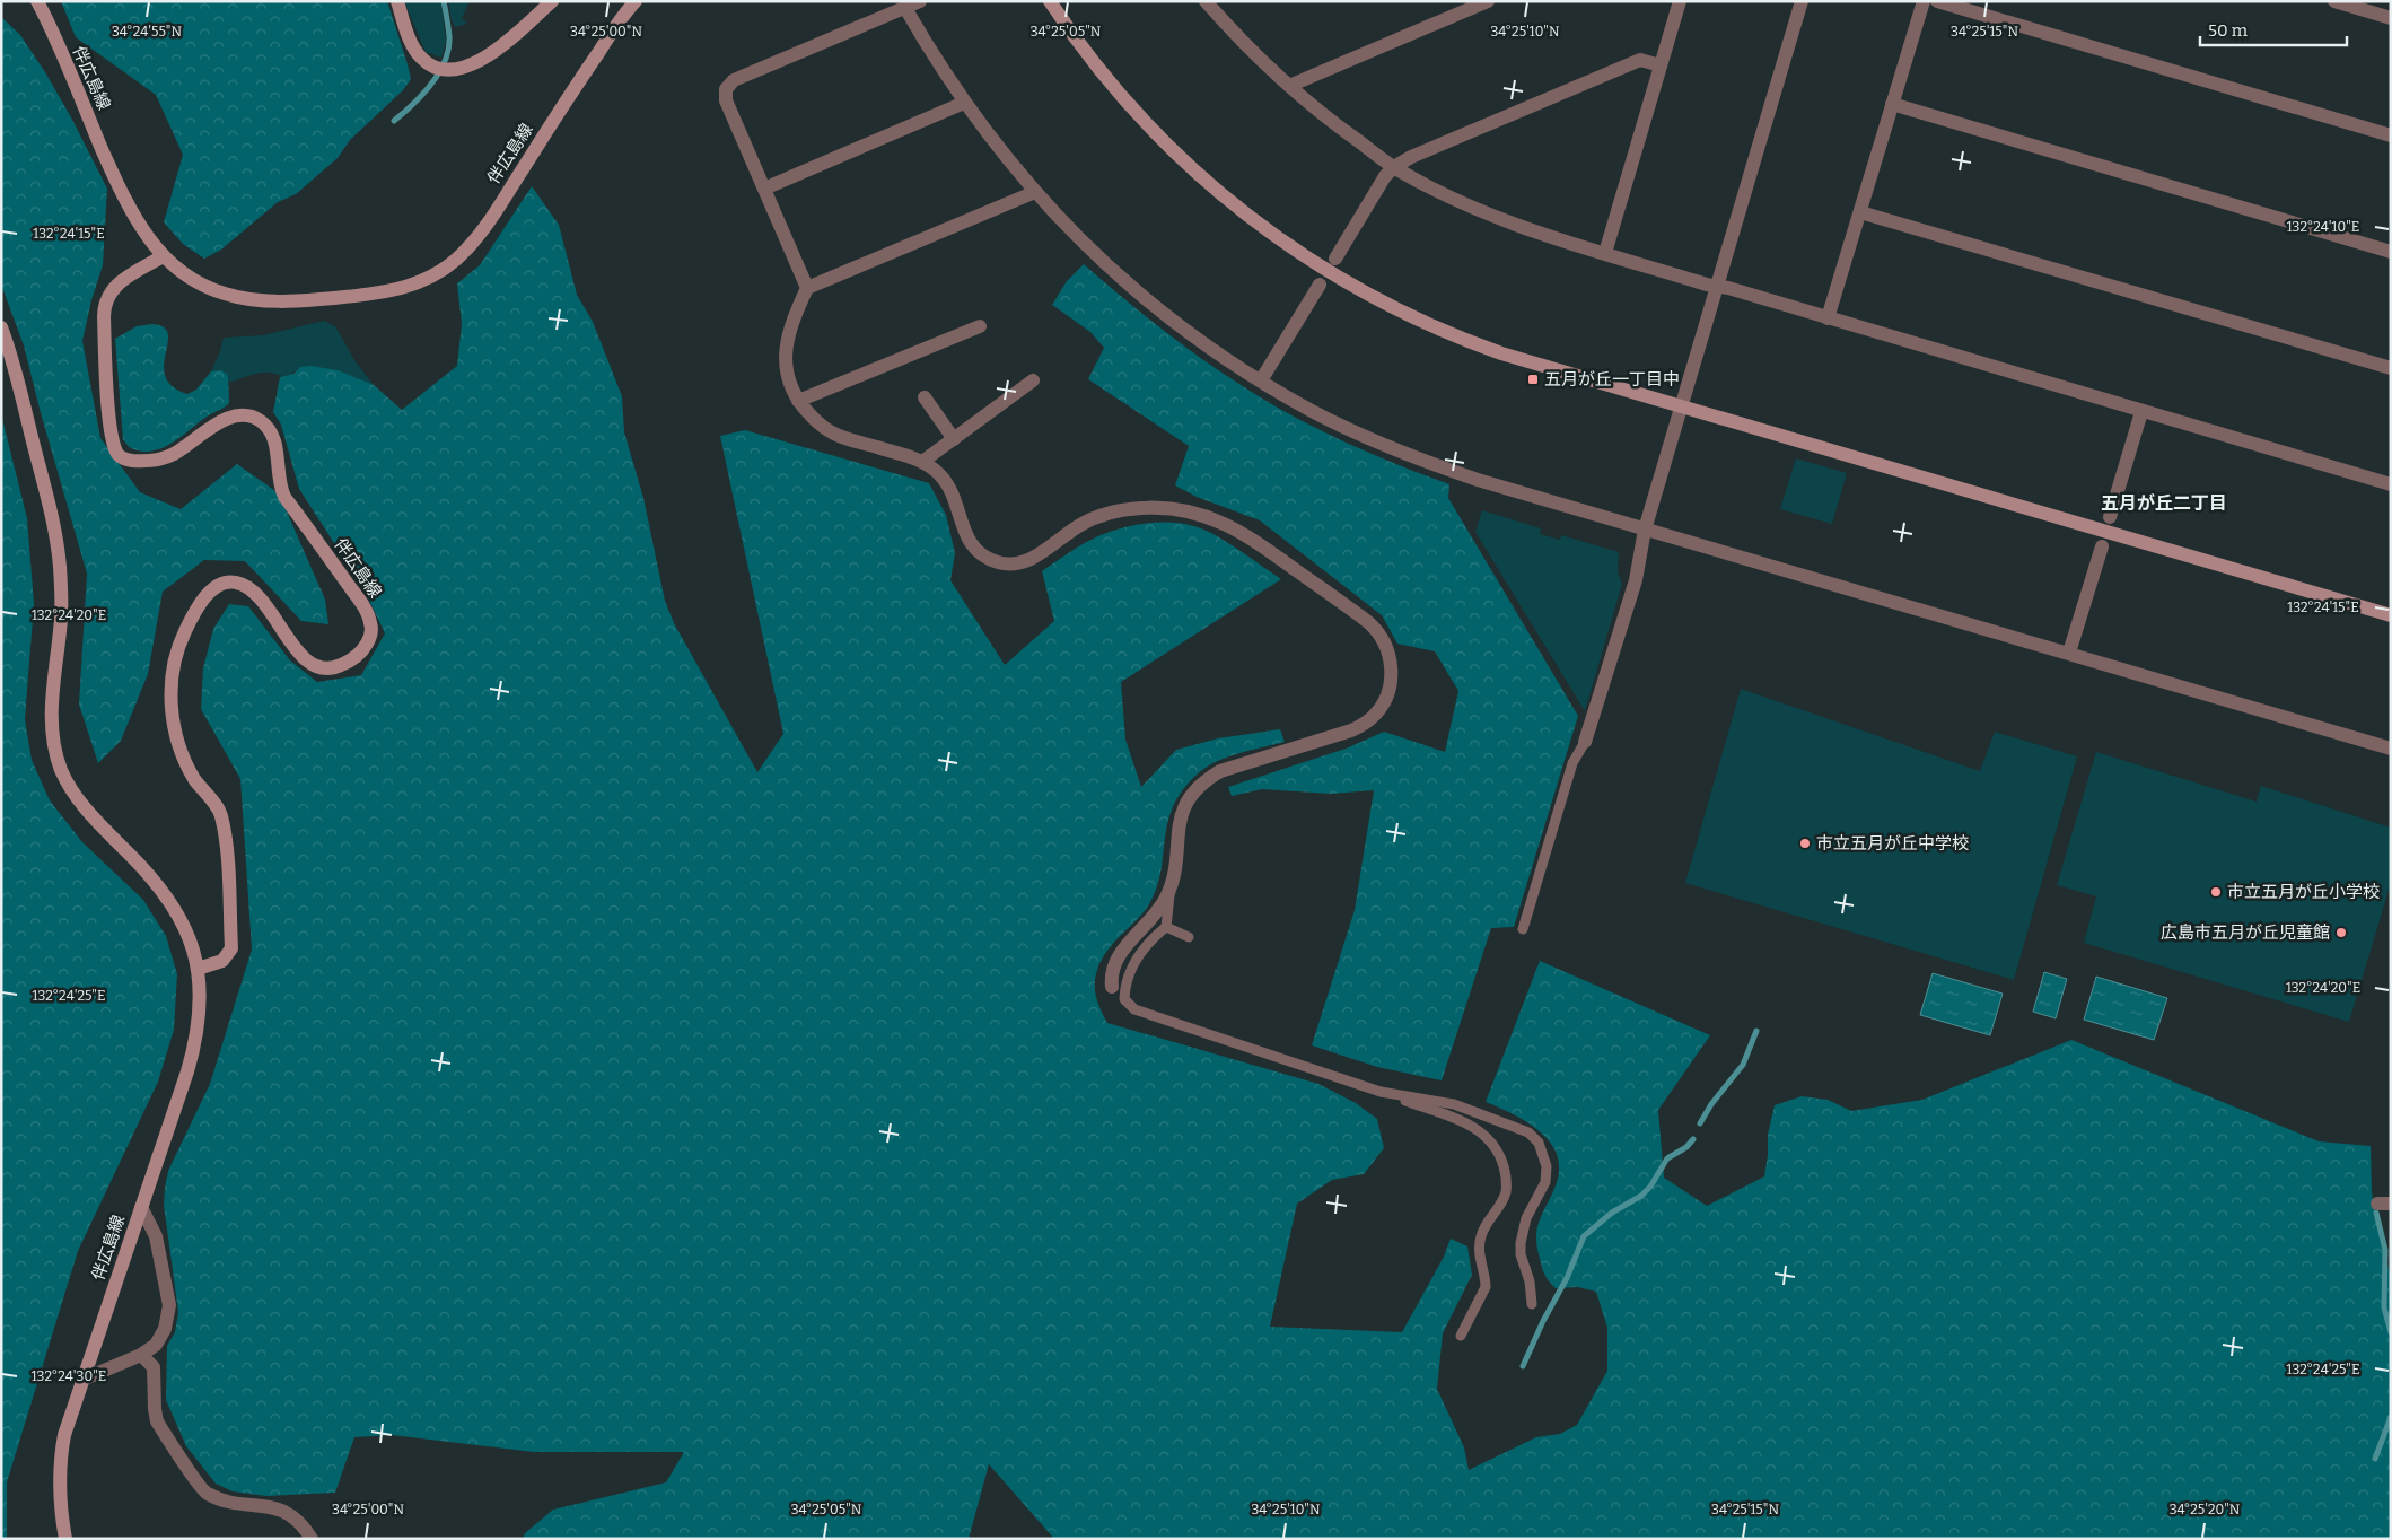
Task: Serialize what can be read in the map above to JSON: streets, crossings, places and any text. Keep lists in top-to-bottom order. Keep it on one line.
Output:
{"streets":{"main road":["伴広島線"]},"districts":["五月が丘二丁目"],"places":{"transit":["五月が丘一丁目中"],"other":["市立五月が丘中学校","市立五月が丘小学校","広島市五月が丘児童館"]},"scale_bar":"50 m","coordinates":["34°24'55\"N","34°25'00\"N","34°25'05\"N","34°25'10\"N","34°25'15\"N","132°24'10\"E","132°24'15\"E","132°24'20\"E","132°24'25\"E","132°24'30\"E","34°25'20\"N"]}
